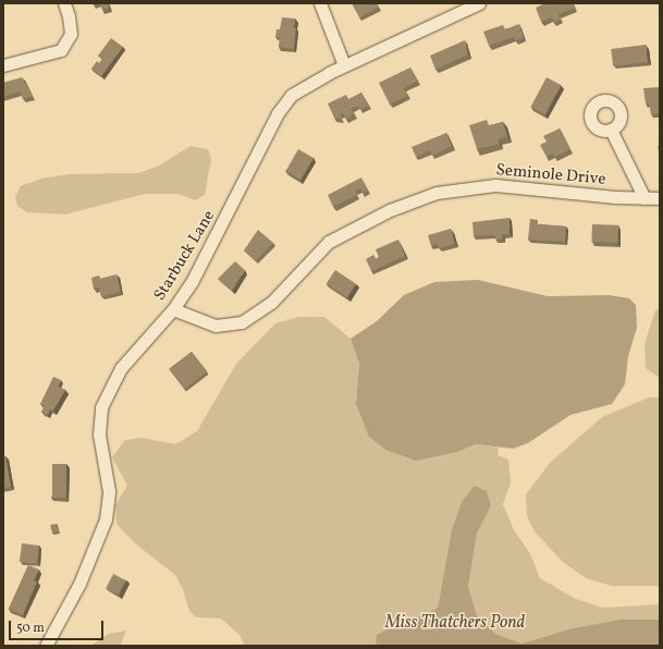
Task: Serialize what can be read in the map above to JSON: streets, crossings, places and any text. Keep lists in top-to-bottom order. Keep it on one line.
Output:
{"streets":{"street":["Seminole Drive","Starbuck Lane"]},"crossings":[["Seminole Drive","Starbuck Lane"]],"water":["Miss Thatchers Pond"],"scale_bar":"50 m"}
